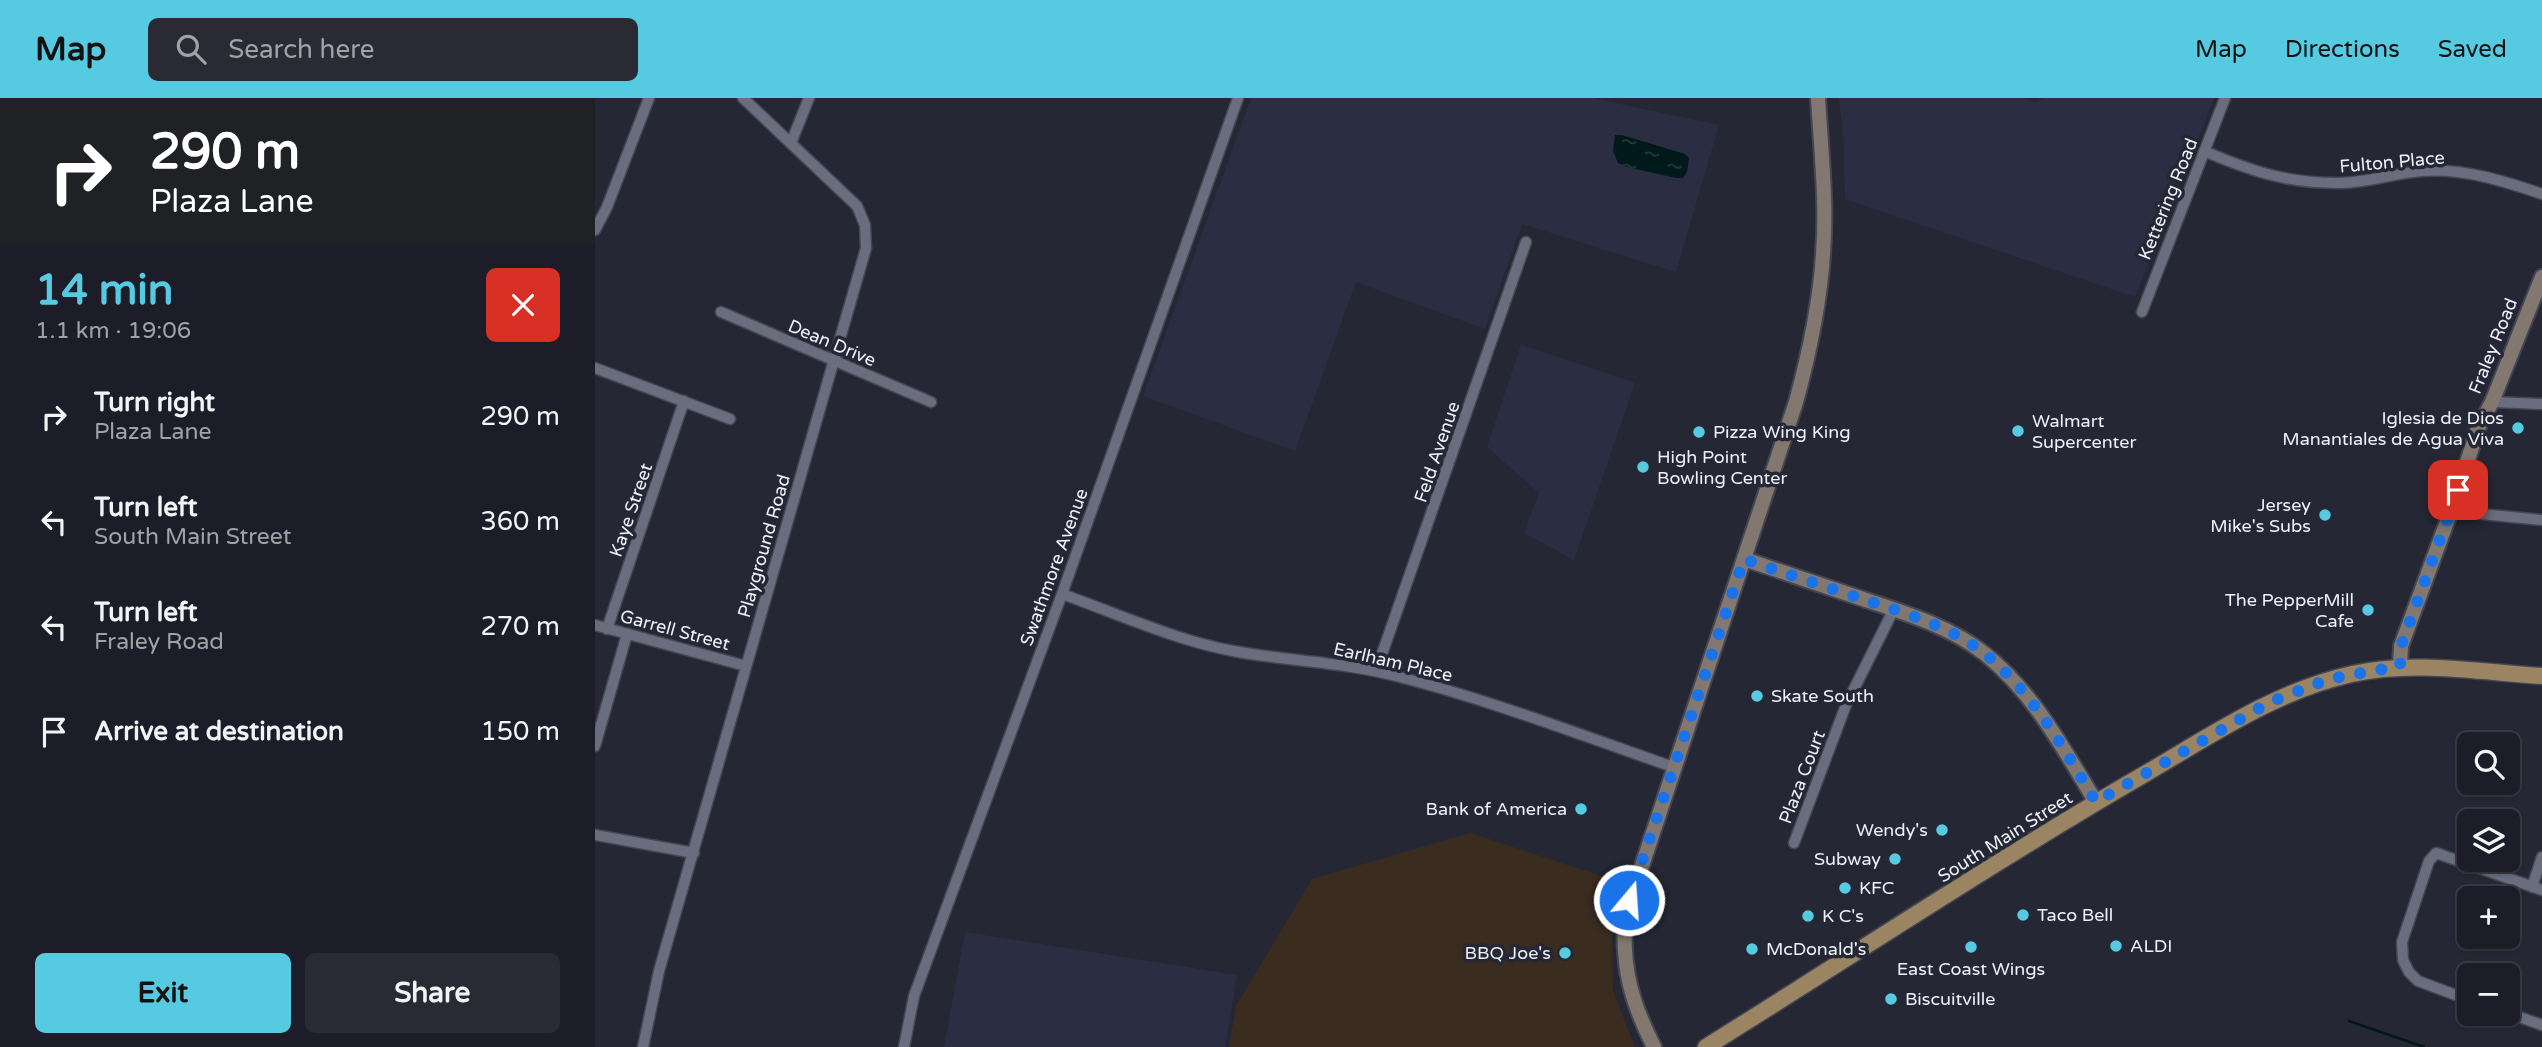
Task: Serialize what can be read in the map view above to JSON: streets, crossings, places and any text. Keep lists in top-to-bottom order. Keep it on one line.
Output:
{"streets":{"main road":["Fraley Road","South Main Street"],"street":["Fulton Place","Kettering Road","Dean Drive","Feld Avenue","Kaye Street","Playground Road","Swathmore Avenue","Garrell Street","Earlham Place","Plaza Court"]},"crossings":[["Fulton Place","Kettering Road"],["Dean Drive","Playground Road"],["Fraley Road","South Main Street"],["Feld Avenue","Earlham Place"],["Kaye Street","Garrell Street"],["Playground Road","Garrell Street"],["Swathmore Avenue","Earlham Place"]],"places":["Iglesia de Dios Manantiales de Agua Viva","Walmart Supercenter","Pizza Wing King","High Point Bowling Center","Jersey Mike's Subs","The PepperMill Cafe","Skate South","Bank of America","Wendy's","Subway","KFC","Taco Bell","K C's","ALDI","East Coast Wings","McDonald's","BBQ Joe's","Biscuitville"],"page":{"header":"Map","search":"Search here","nav":["Map","Directions","Saved"],"turn":["290 m","Plaza Lane"],"heading":["14 min","1.1 km · 19:06"],"list":[{"name":"Turn right","note":"Plaza Lane","value":"290 m"},{"name":"Turn left","note":"South Main Street","value":"360 m"},{"name":"Turn left","note":"Fraley Road","value":"270 m"},{"name":"Arrive at destination","value":"150 m"}],"map_buttons":["+","−"],"buttons":["Exit","Share"]}}
